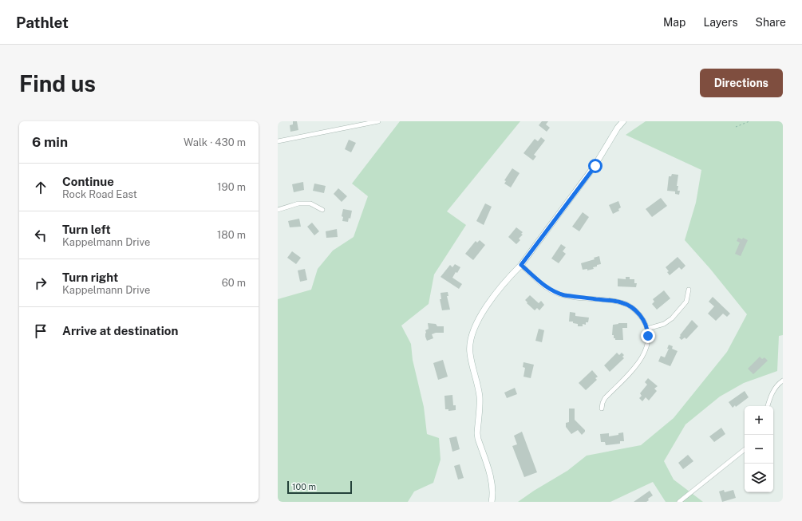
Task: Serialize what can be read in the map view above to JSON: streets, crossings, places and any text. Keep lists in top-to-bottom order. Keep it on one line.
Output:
{"scale_bar":"100 m","page":{"header":"Pathlet","nav":["Map","Layers","Share"],"buttons":"Directions","title":"Find us","heading":["6 min","Walk · 430 m"],"list":[["Continue","Rock Road East","190 m"],["Turn left","Kappelmann Drive","180 m"],["Turn right","Kappelmann Drive","60 m"],"Arrive at destination"],"map_buttons":["+","−"],"scale":"100 m"}}
